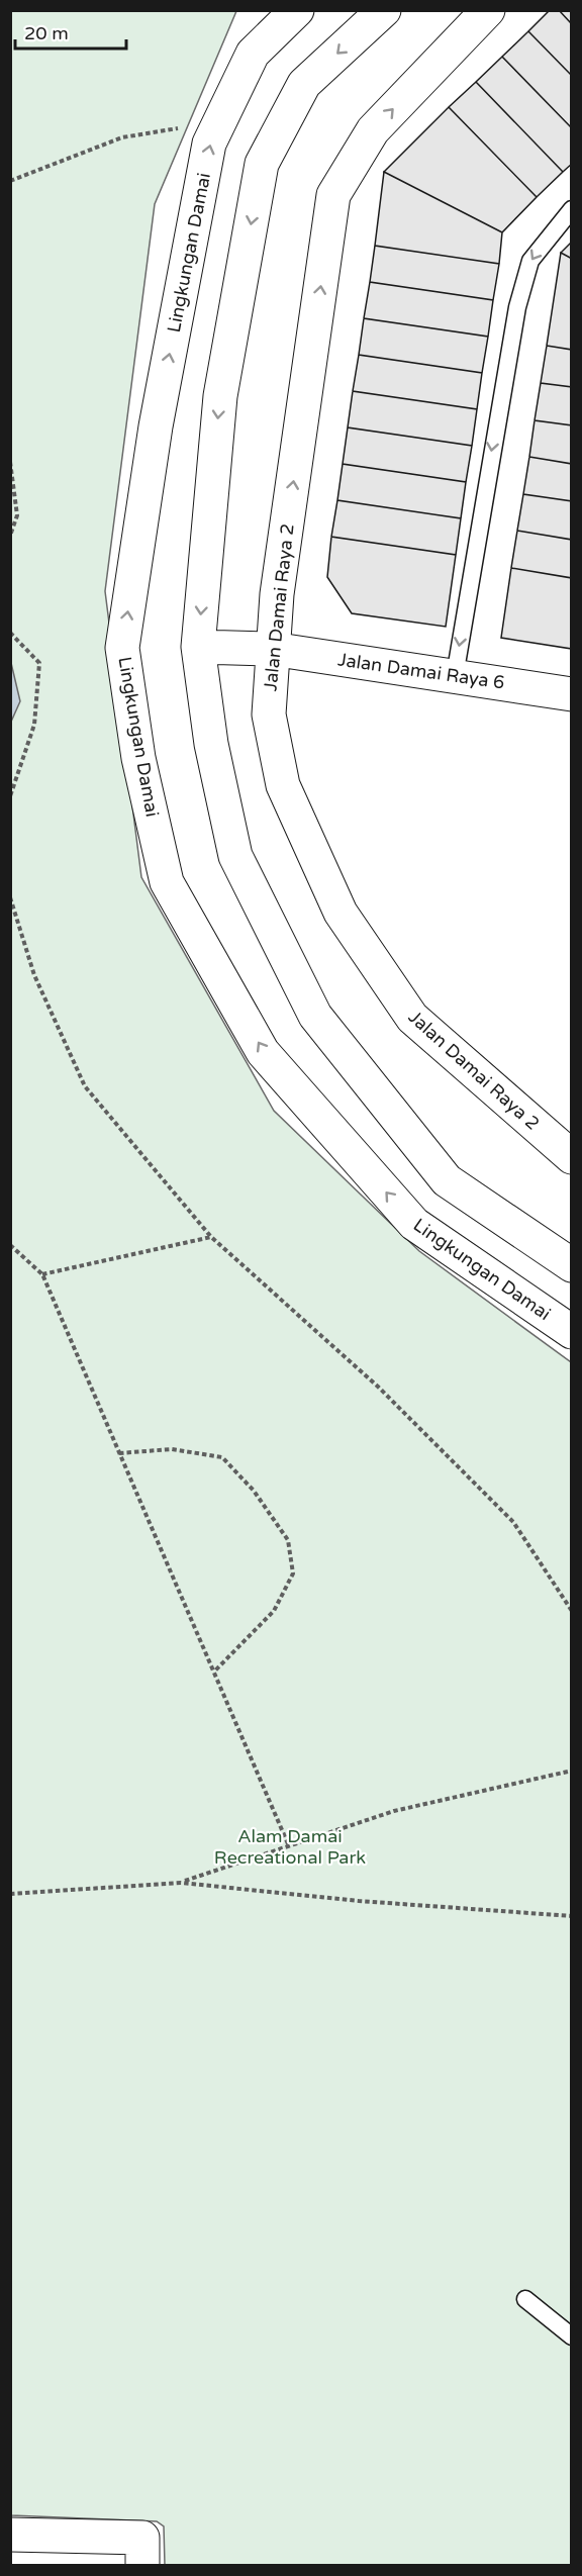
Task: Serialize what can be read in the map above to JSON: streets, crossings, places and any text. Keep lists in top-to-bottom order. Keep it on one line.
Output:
{"streets":{"street":["Lingkungan Damai","Jalan Damai Raya 2","Jalan Damai Raya 6"]},"crossings":[["Jalan Damai Raya 2","Jalan Damai Raya 6"]],"parks":["Alam Damai Recreational Park"],"scale_bar":"20 m"}
